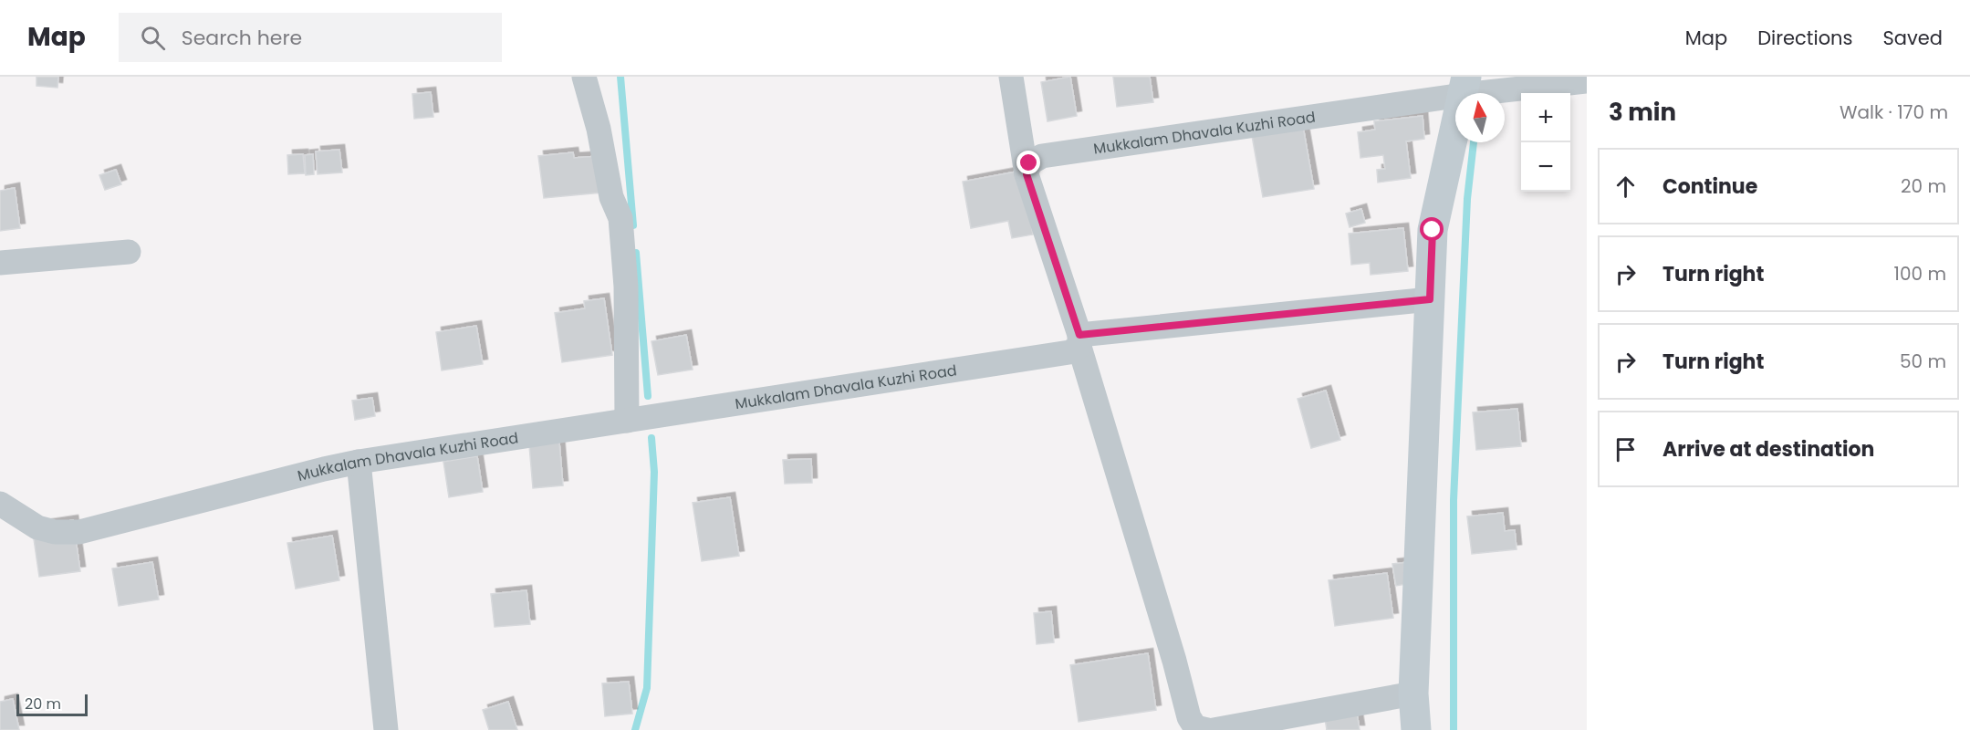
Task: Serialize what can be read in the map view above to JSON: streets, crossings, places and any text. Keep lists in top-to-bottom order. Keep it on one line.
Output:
{"streets":{"street":["Mukkalam Dhavala Kuzhi Road"]},"scale_bar":"20 m","north":"top","page":{"header":"Map","search":"Search here","nav":["Map","Directions","Saved"],"heading":["3 min","Walk · 170 m"],"map_buttons":["+","−"],"list":[["Continue","20 m"],["Turn right","100 m"],["Turn right","50 m"],"Arrive at destination"],"scale":"20 m"}}
